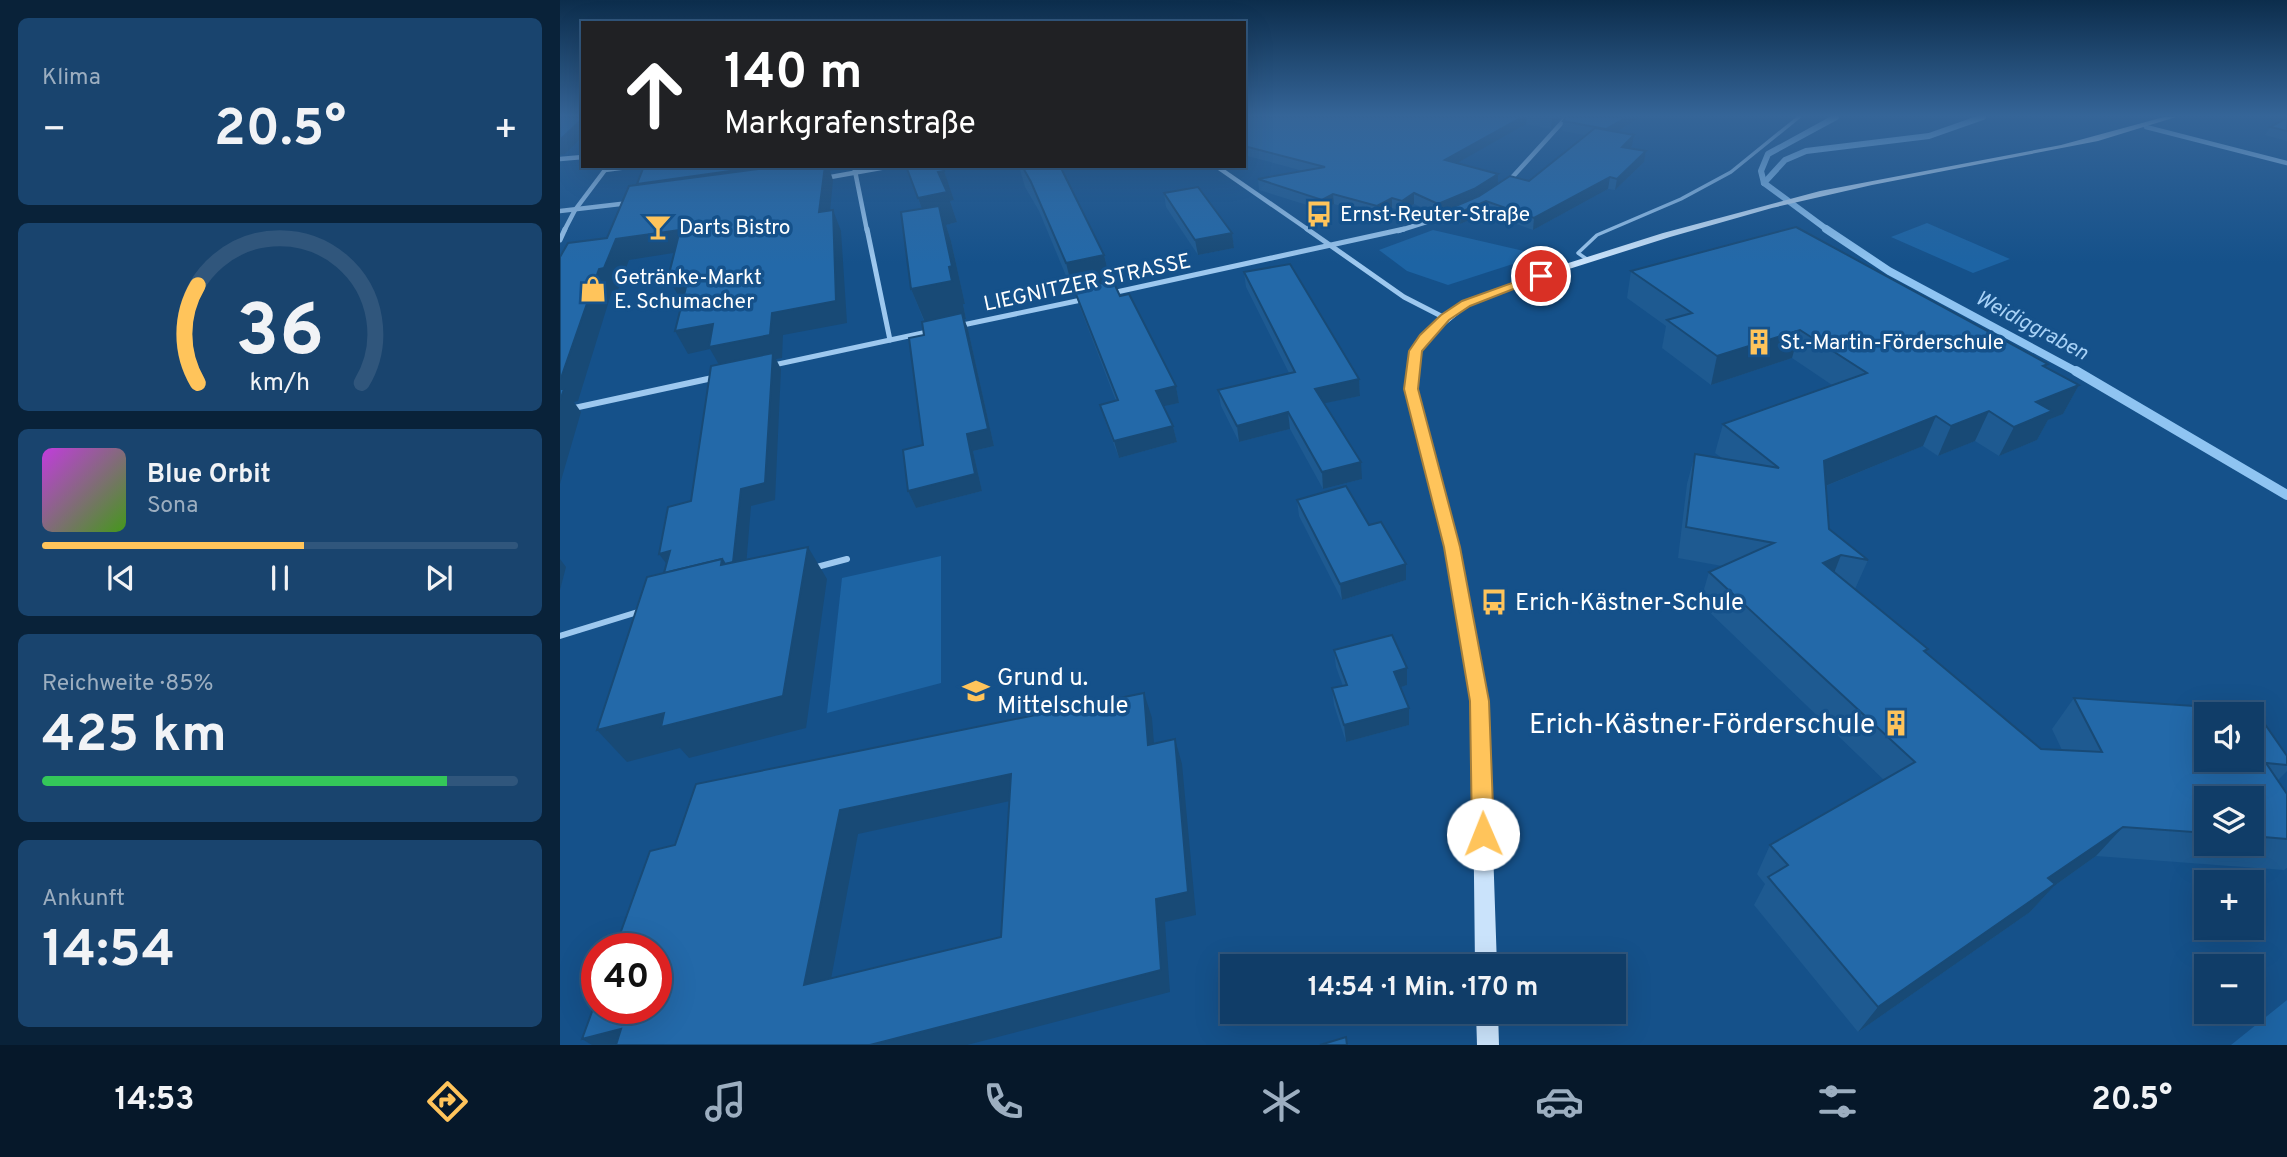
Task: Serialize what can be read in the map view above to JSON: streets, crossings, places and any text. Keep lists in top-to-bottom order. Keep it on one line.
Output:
{"streets":{"street":["LIEGNITZER STRASSE"]},"water":["Weidiggraben"],"places":{"bus stop":["Ernst-Reuter-Straße","Erich-Kästner-Schule"],"bar":["Darts Bistro"],"shop":["Getränke-Markt E. Schumacher"],"building":["St.-Martin-Förderschule","Erich-Kästner-Förderschule"],"school or university":["Grund u. Mittelschule"]},"page":{"tile":["Klima",["Reichweite · 85%","425 km"],["Ankunft","14:54"]],"turn":["140 m","Markgrafenstraße"],"heat":["−","20.5°","+"],"song":["Blue Orbit","Sona"],"map_buttons":["+","−"],"limit":"40","trip":"14:54 · 1 Min. · 170 m","tabs":["14:53","20.5°"],"gauge":["36","km/h"]}}
